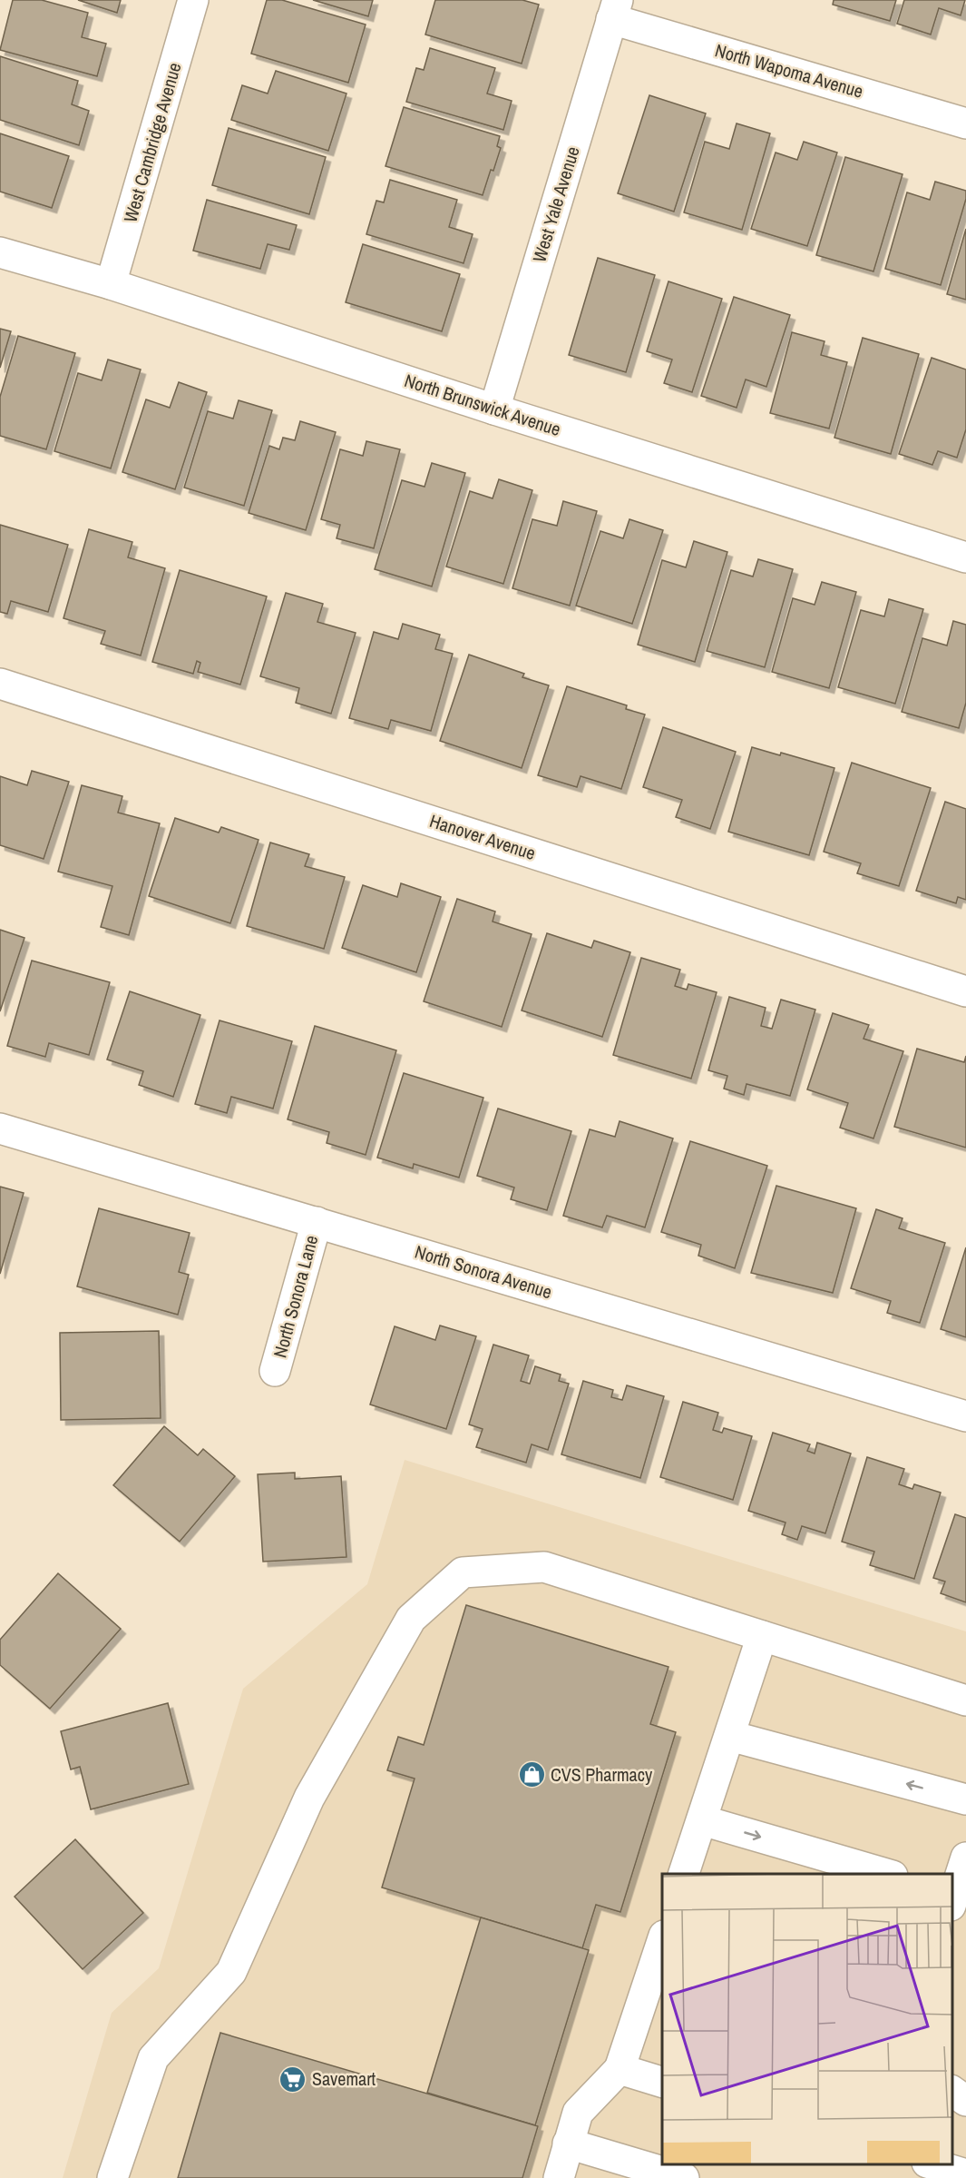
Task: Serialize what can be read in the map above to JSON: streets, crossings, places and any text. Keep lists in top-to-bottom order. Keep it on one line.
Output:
{"streets":{"street":["North Wapoma Avenue","West Cambridge Avenue","West Yale Avenue","North Brunswick Avenue","Hanover Avenue","North Sonora Avenue","North Sonora Lane"]},"crossings":[["North Wapoma Avenue","West Yale Avenue"],["West Cambridge Avenue","North Brunswick Avenue"],["West Yale Avenue","North Brunswick Avenue"],["North Sonora Avenue","North Sonora Lane"]],"places":{"shop":["CVS Pharmacy"],"supermarket":["Savemart"]}}
